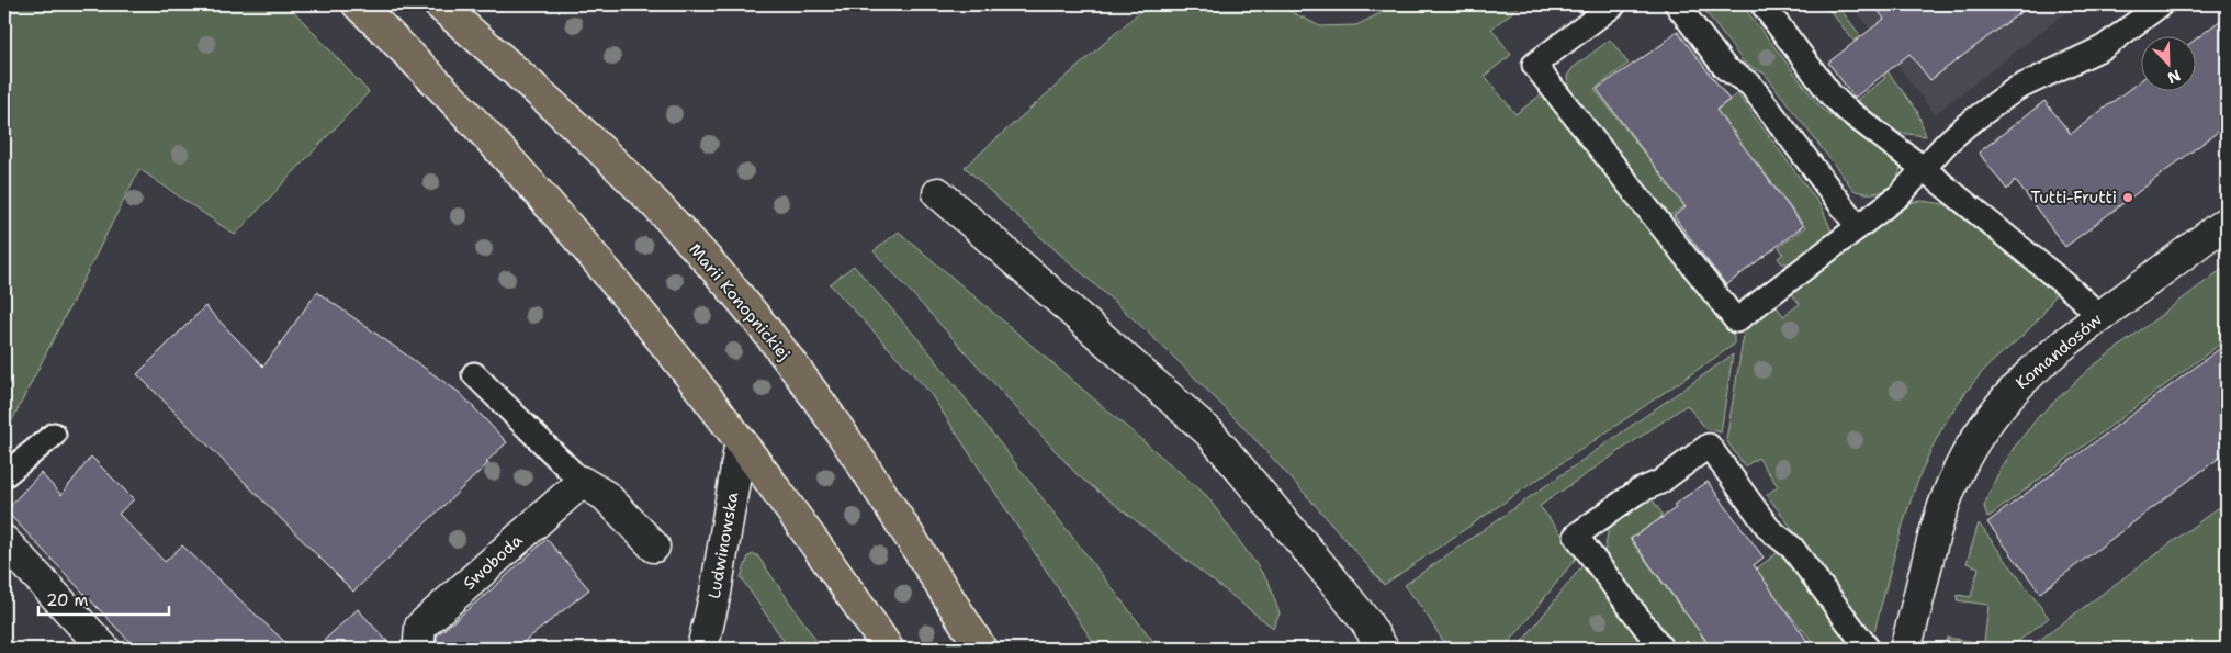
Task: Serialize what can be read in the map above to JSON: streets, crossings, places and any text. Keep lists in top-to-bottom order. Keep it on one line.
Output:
{"streets":{"main road":["Marii Konopnickiej"],"street":["Komandosów","Ludwinowska","Swoboda"]},"places":["Tutti-Frutti"],"scale_bar":"20 m","north":"bottom right"}
